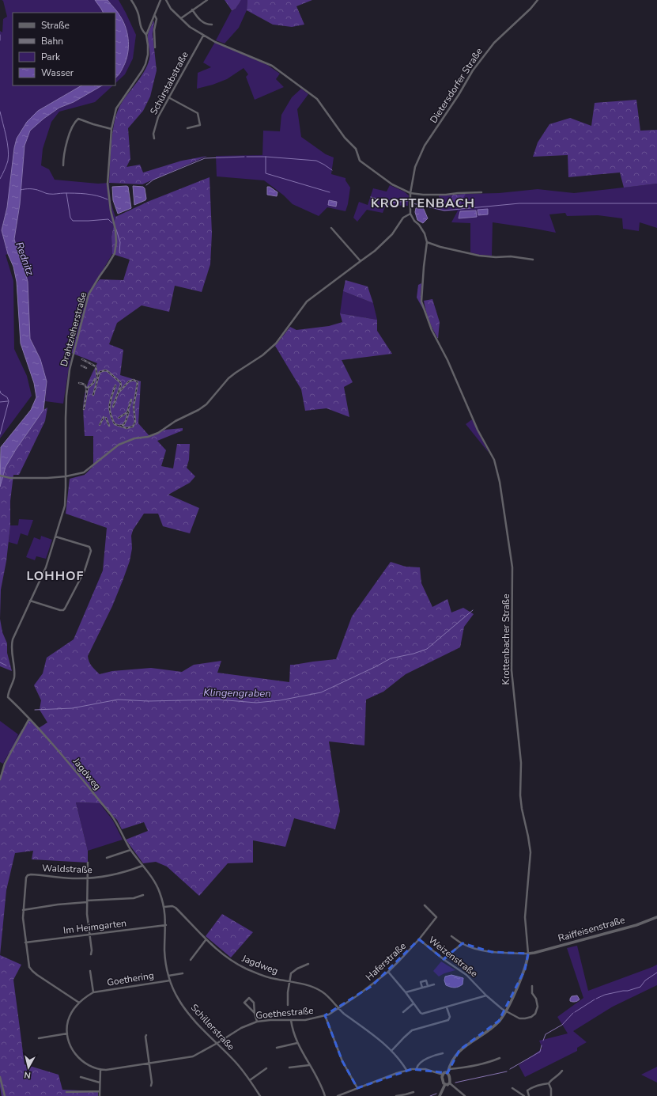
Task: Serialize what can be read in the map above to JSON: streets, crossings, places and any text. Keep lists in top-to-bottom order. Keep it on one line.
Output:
{"streets":{"street":["Schürstabstraße","Dietersdorfer Straße","Drahtzieherstraße","Krottenbacher Straße","Jagdweg","Waldstraße","Im Heimgarten","Raiffeisenstraße","Weizenstraße","Haferstraße","Goethering","Goethestraße","Schillerstraße"]},"crossings":[["Drahtzieherstraße","Jagdweg"],["Krottenbacher Straße","Raiffeisenstraße"],["Jagdweg","Waldstraße"],["Jagdweg","Haferstraße"],["Jagdweg","Goethestraße"],["Jagdweg","Schillerstraße"],["Im Heimgarten","Schillerstraße"],["Weizenstraße","Haferstraße"],["Haferstraße","Goethestraße"],["Goethering","Schillerstraße"],["Goethestraße","Schillerstraße"]],"districts":["KROTTENBACH","LOHHOF"],"water":["Rednitz","Klingengraben"],"legend":["Straße","Bahn","Park","Wasser"],"north":"bottom"}
